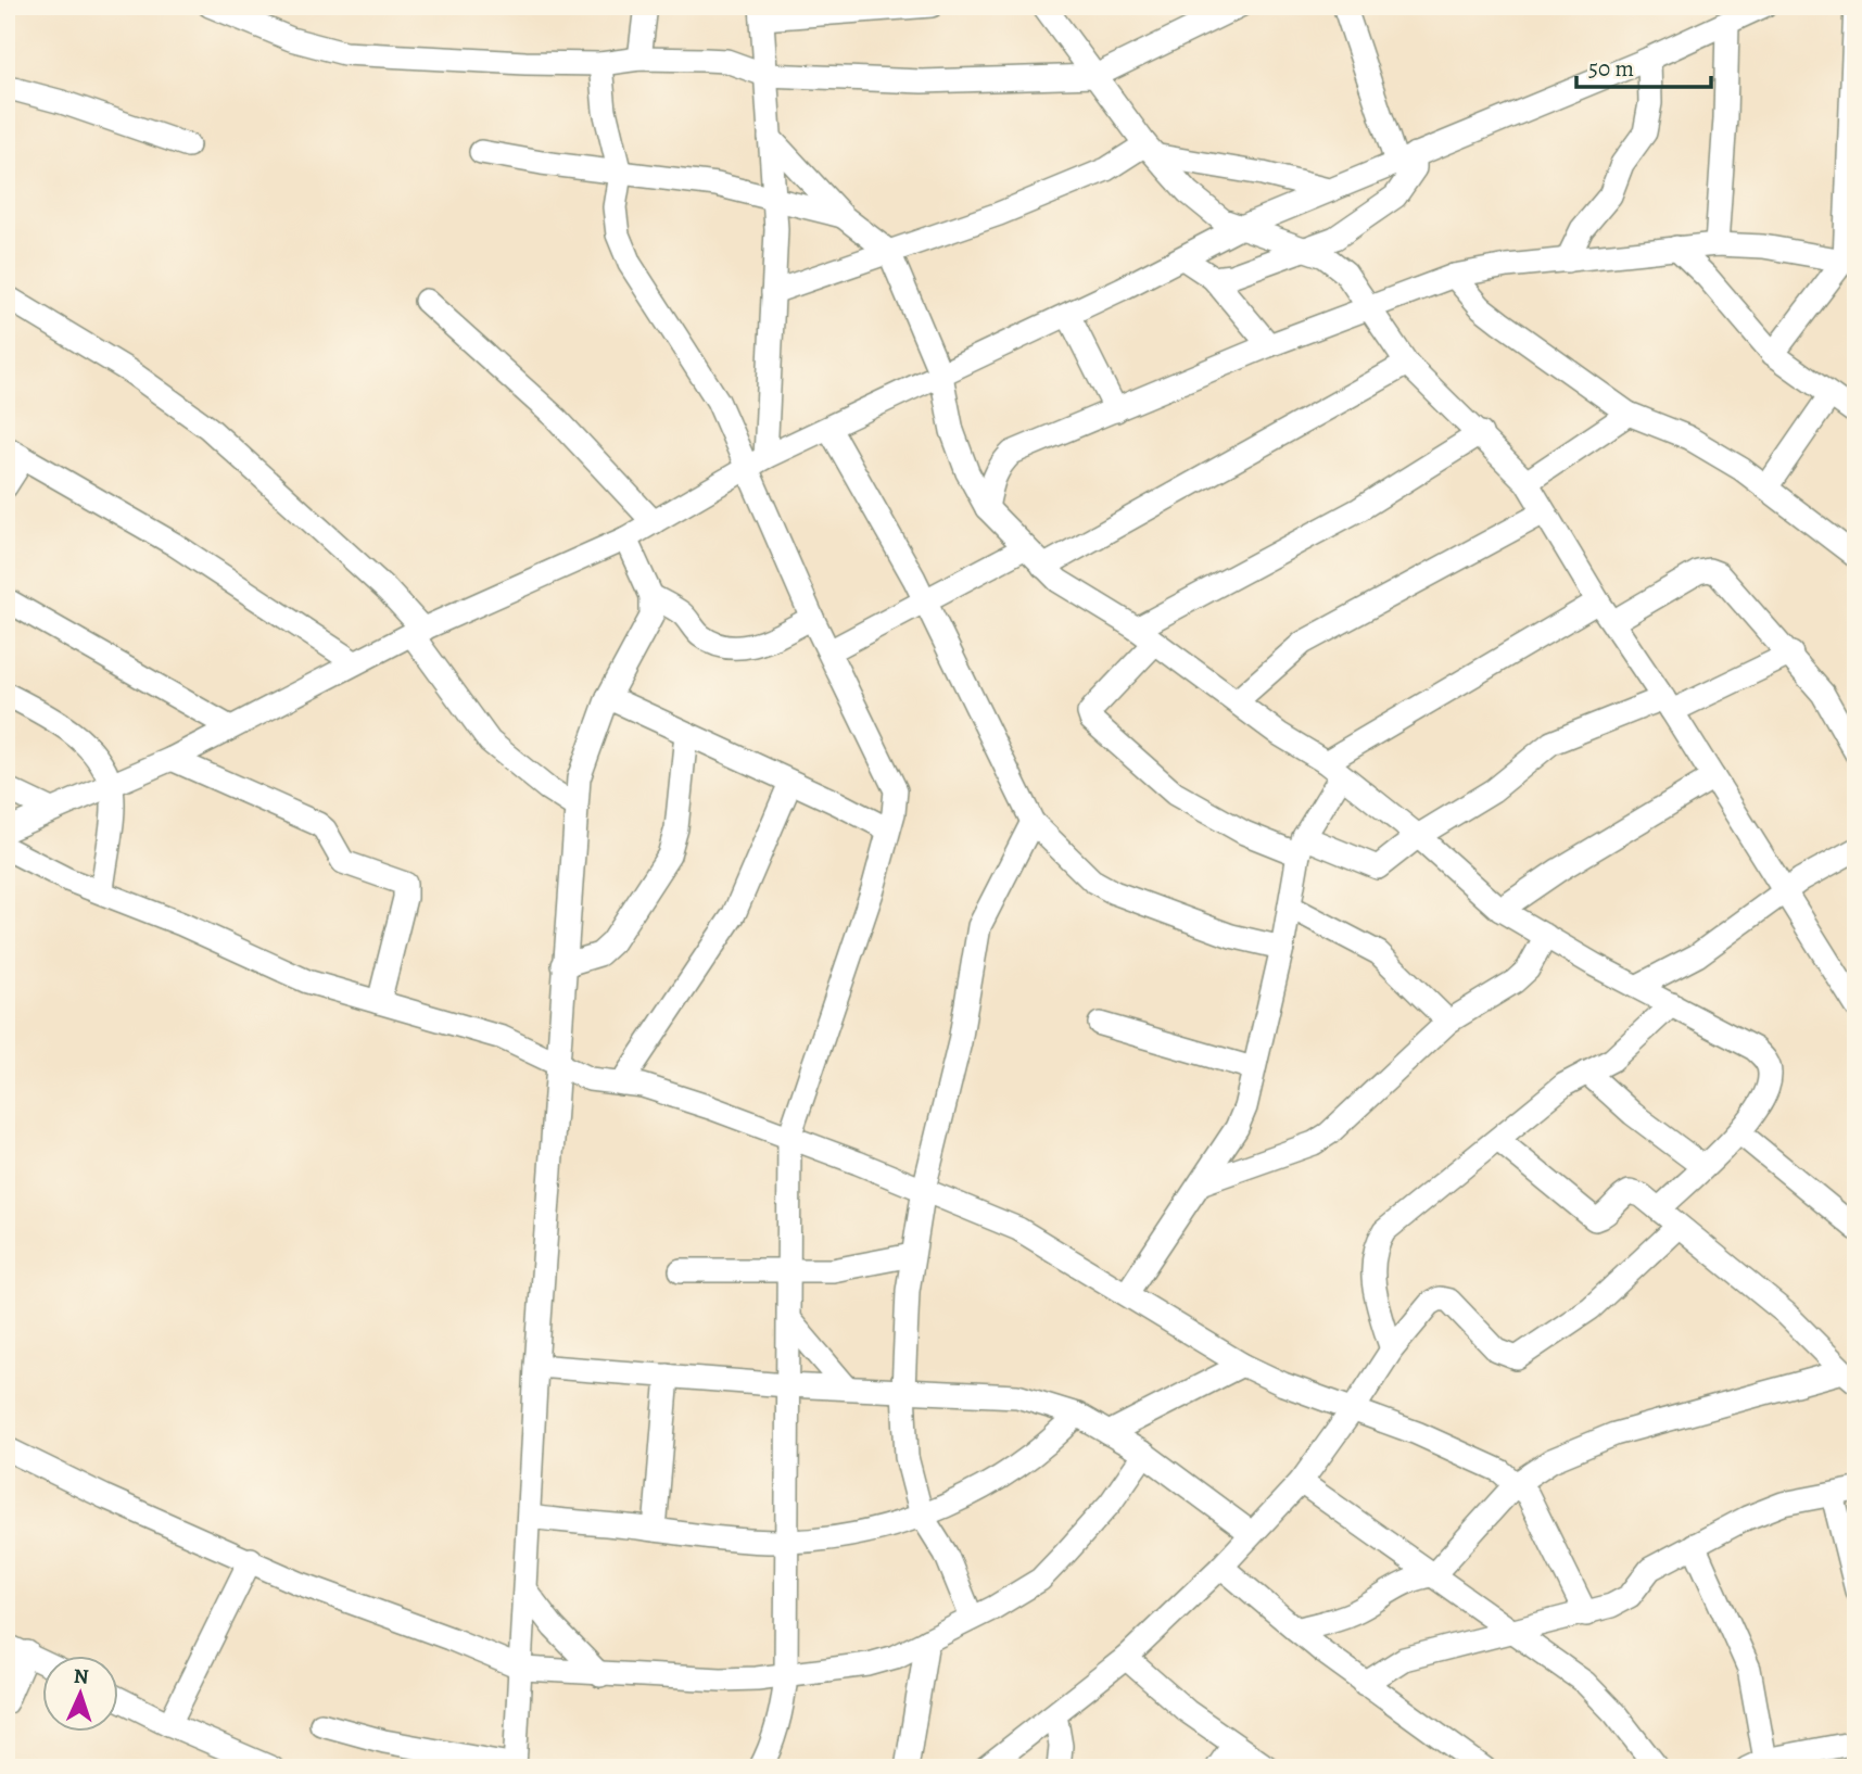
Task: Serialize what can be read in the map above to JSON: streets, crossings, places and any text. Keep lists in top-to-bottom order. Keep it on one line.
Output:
{"scale_bar":"50 m","north":"top"}
